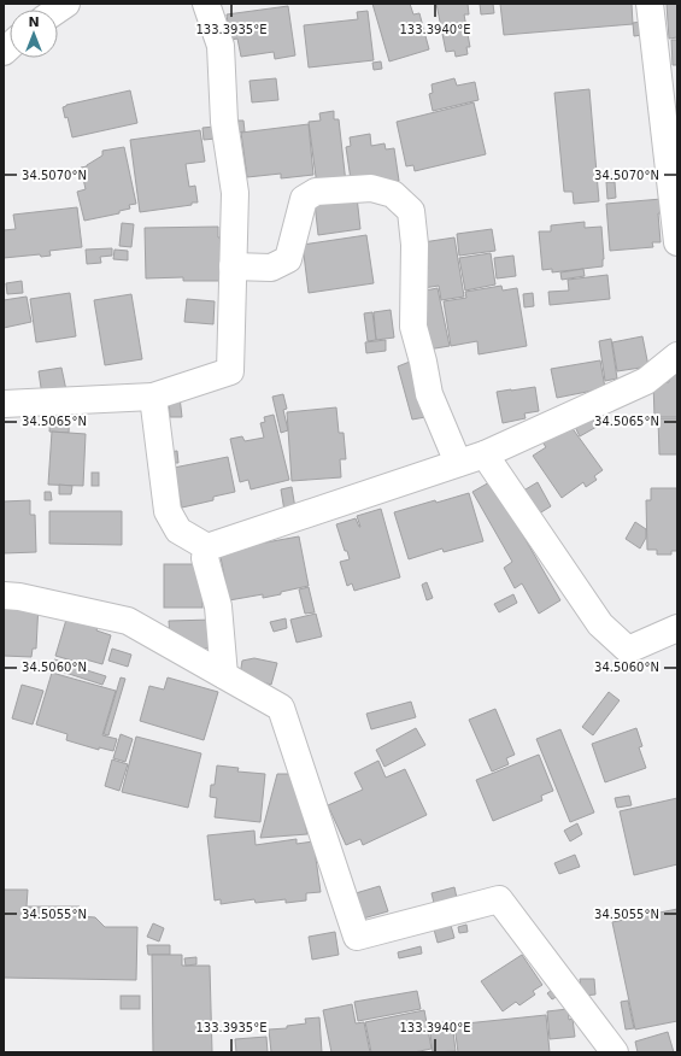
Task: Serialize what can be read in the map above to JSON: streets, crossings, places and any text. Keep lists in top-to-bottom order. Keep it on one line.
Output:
{"north":"top","coordinates":["133.3935°E","133.3940°E","34.5070°N","34.5065°N","34.5060°N","34.5055°N"]}
